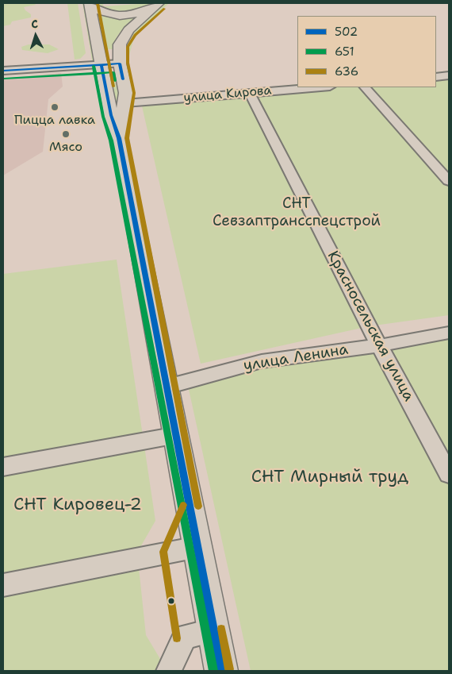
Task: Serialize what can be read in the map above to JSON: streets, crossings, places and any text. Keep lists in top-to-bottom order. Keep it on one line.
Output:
{"streets":{"street":["улица Кирова","Красносельская улица","улица Ленина"]},"crossings":[["улица Кирова","Красносельская улица"],["Красносельская улица","улица Ленина"]],"parks":["СНТ Севзаптрансспецстрой","СНТ Мирный труд","СНТ Кировец-2"],"places":["Пицца лавка","Мясо"],"lines":["transit line 636","transit line 502","transit line 651"],"legend":["502","651","636"],"north":"top"}
